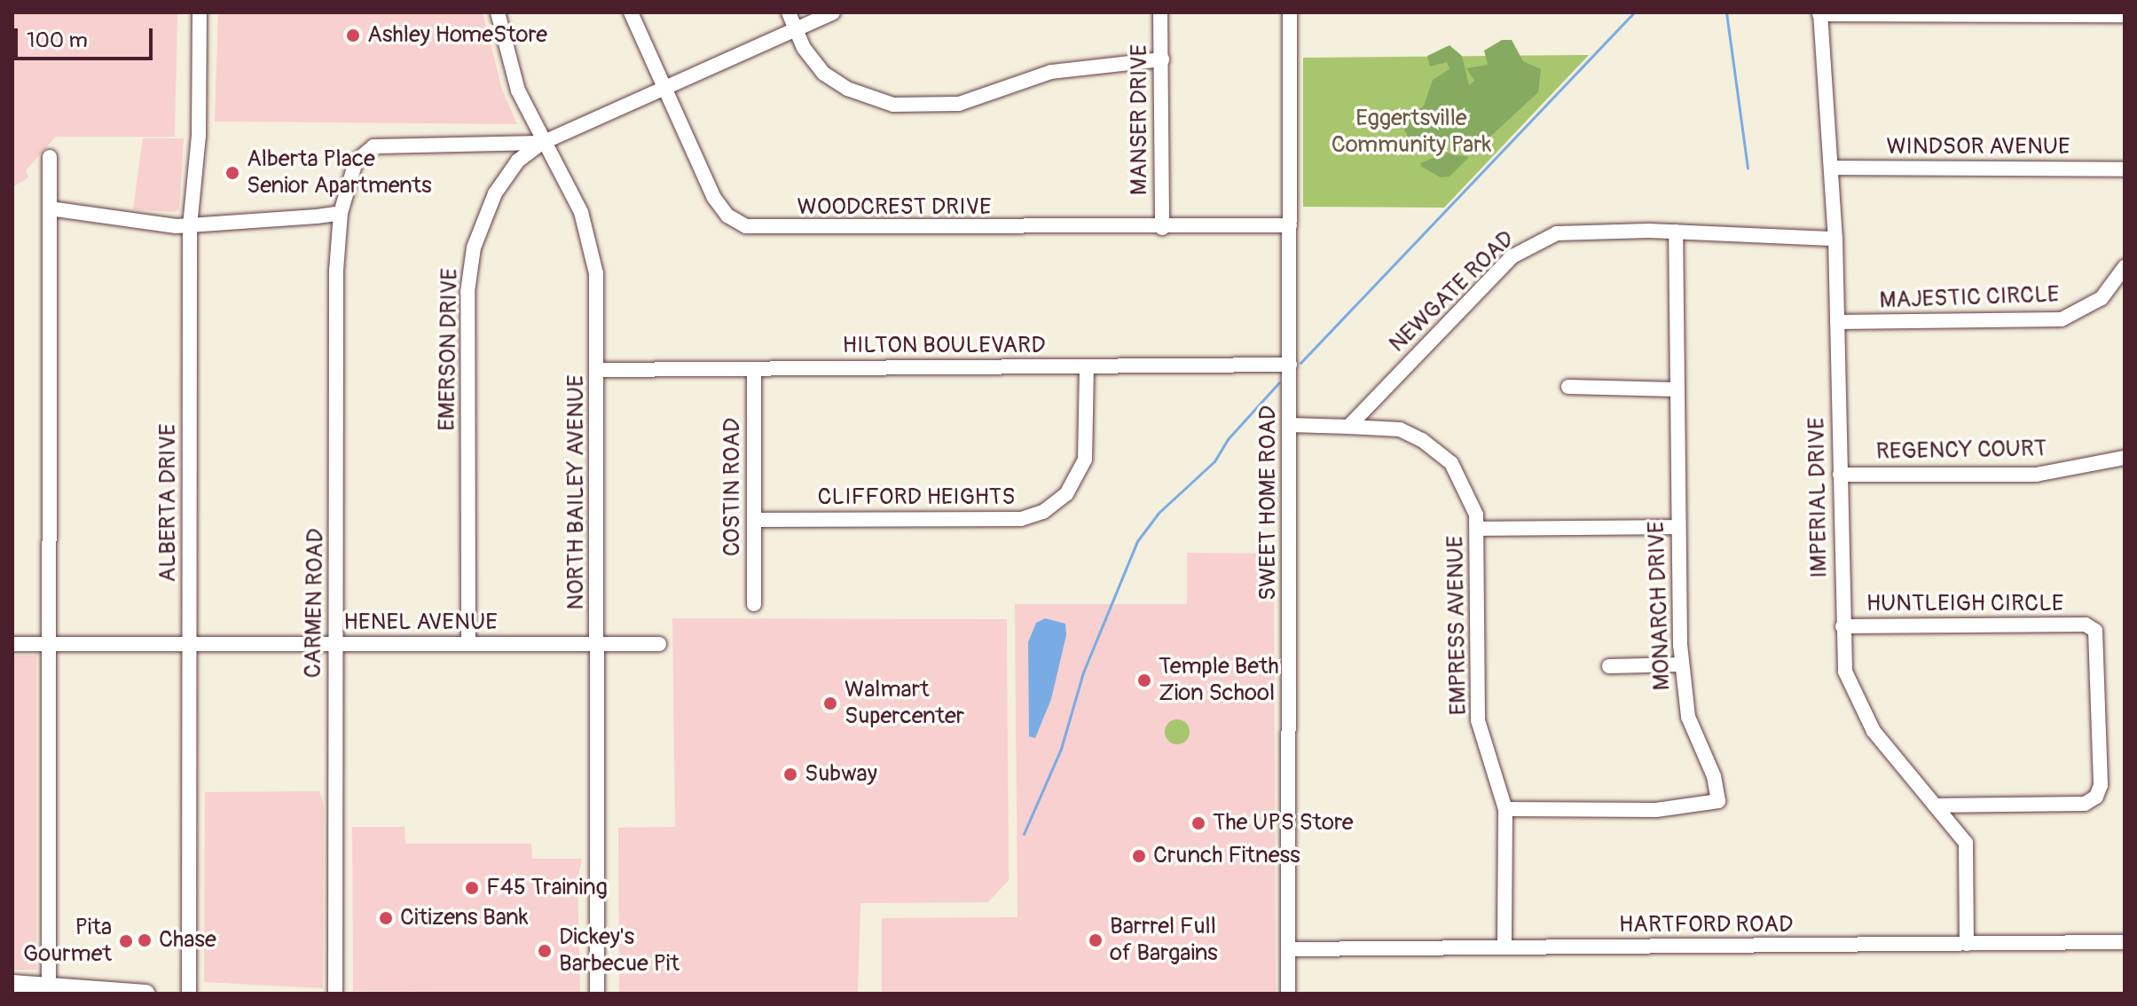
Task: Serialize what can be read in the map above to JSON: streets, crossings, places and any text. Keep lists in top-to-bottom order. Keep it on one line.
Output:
{"streets":{"street":["MANSER DRIVE","WINDSOR AVENUE","WOODCREST DRIVE","NEWGATE ROAD","MAJESTIC CIRCLE","HILTON BOULEVARD","EMERSON DRIVE","REGENCY COURT","COSTIN ROAD","NORTH BAILEY AVENUE","CLIFFORD HEIGHTS","IMPERIAL DRIVE","ALBERTA DRIVE","SWEET HOME ROAD","CARMEN ROAD","HUNTLEIGH CIRCLE","MONARCH DRIVE","HENEL AVENUE","EMPRESS AVENUE","HARTFORD ROAD"]},"crossings":[["MANSER DRIVE","WOODCREST DRIVE"],["WINDSOR AVENUE","IMPERIAL DRIVE"],["WOODCREST DRIVE","EMERSON DRIVE"],["WOODCREST DRIVE","SWEET HOME ROAD"],["NEWGATE ROAD","IMPERIAL DRIVE"],["NEWGATE ROAD","MONARCH DRIVE"],["NEWGATE ROAD","EMPRESS AVENUE"],["MAJESTIC CIRCLE","IMPERIAL DRIVE"],["HILTON BOULEVARD","COSTIN ROAD"],["HILTON BOULEVARD","NORTH BAILEY AVENUE"],["HILTON BOULEVARD","CLIFFORD HEIGHTS"],["HILTON BOULEVARD","SWEET HOME ROAD"],["EMERSON DRIVE","NORTH BAILEY AVENUE"],["EMERSON DRIVE","CARMEN ROAD"],["EMERSON DRIVE","HENEL AVENUE"],["REGENCY COURT","IMPERIAL DRIVE"],["COSTIN ROAD","CLIFFORD HEIGHTS"],["NORTH BAILEY AVENUE","CARMEN ROAD"],["NORTH BAILEY AVENUE","HENEL AVENUE"],["IMPERIAL DRIVE","HUNTLEIGH CIRCLE"],["IMPERIAL DRIVE","HARTFORD ROAD"],["ALBERTA DRIVE","HENEL AVENUE"],["SWEET HOME ROAD","HARTFORD ROAD"],["CARMEN ROAD","HENEL AVENUE"],["MONARCH DRIVE","EMPRESS AVENUE"],["EMPRESS AVENUE","HARTFORD ROAD"]],"parks":["Eggertsville Community Park"],"places":["Ashley HomeStore","Alberta Place Senior Apartments","Temple Beth Zion School","Walmart Supercenter","Subway","The UPS Store","Crunch Fitness","F45 Training","Citizens Bank","Chase","Barrrel Full of Bargains","Pita Gourmet","Dickey's Barbecue Pit"],"scale_bar":"100 m"}
